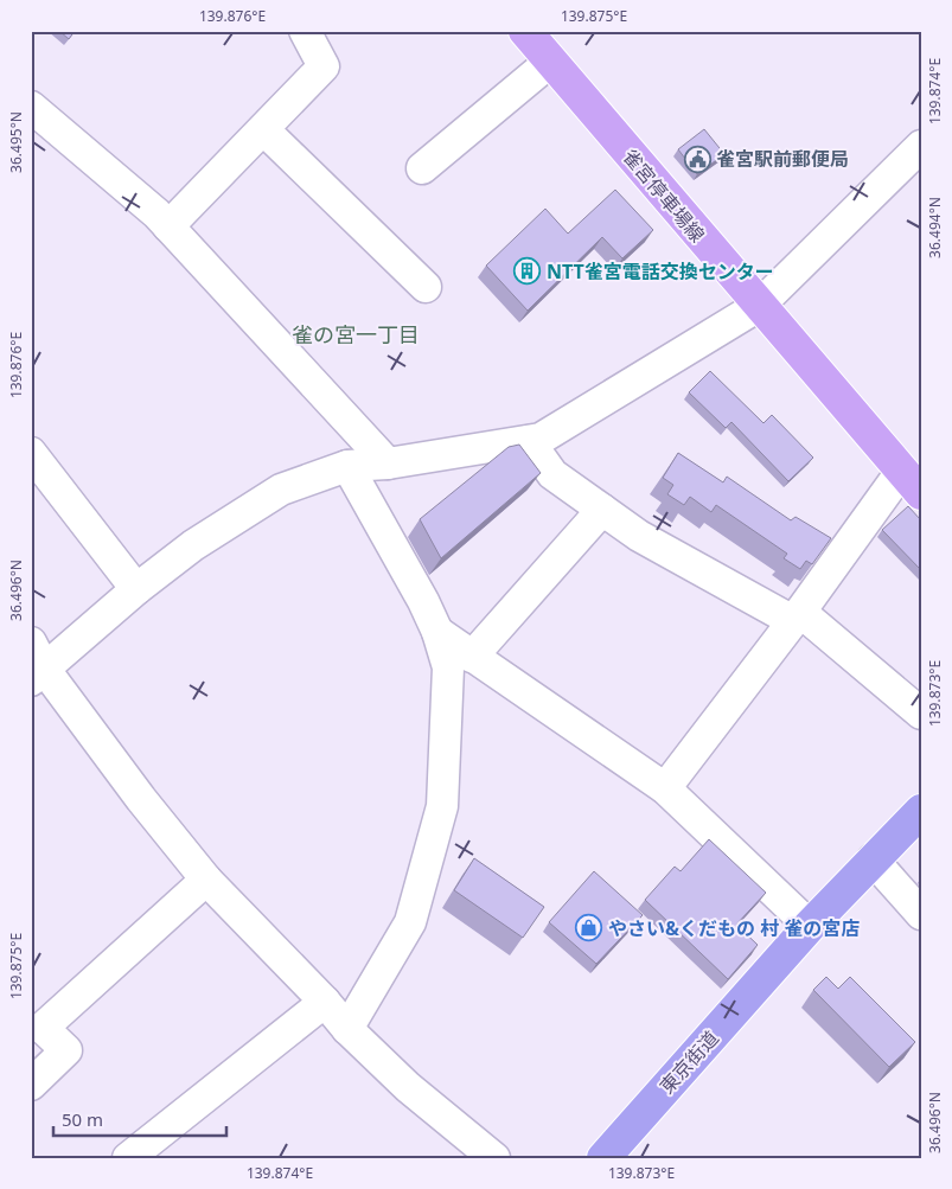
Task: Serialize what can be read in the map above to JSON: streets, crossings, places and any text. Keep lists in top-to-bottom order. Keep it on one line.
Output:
{"streets":{"highway":["東京街道"],"main road":["雀宮停車場線"]},"districts":["雀の宮一丁目"],"places":{"public building":["雀宮駅前郵便局"],"building":["NTT雀宮電話交換センター"],"shop":["やさい&くだもの 村 雀の宮店"]},"scale_bar":"50 m","coordinates":["139.876°E","139.875°E","139.874°E","36.495°N","36.494°N","36.496°N","139.873°E"]}
